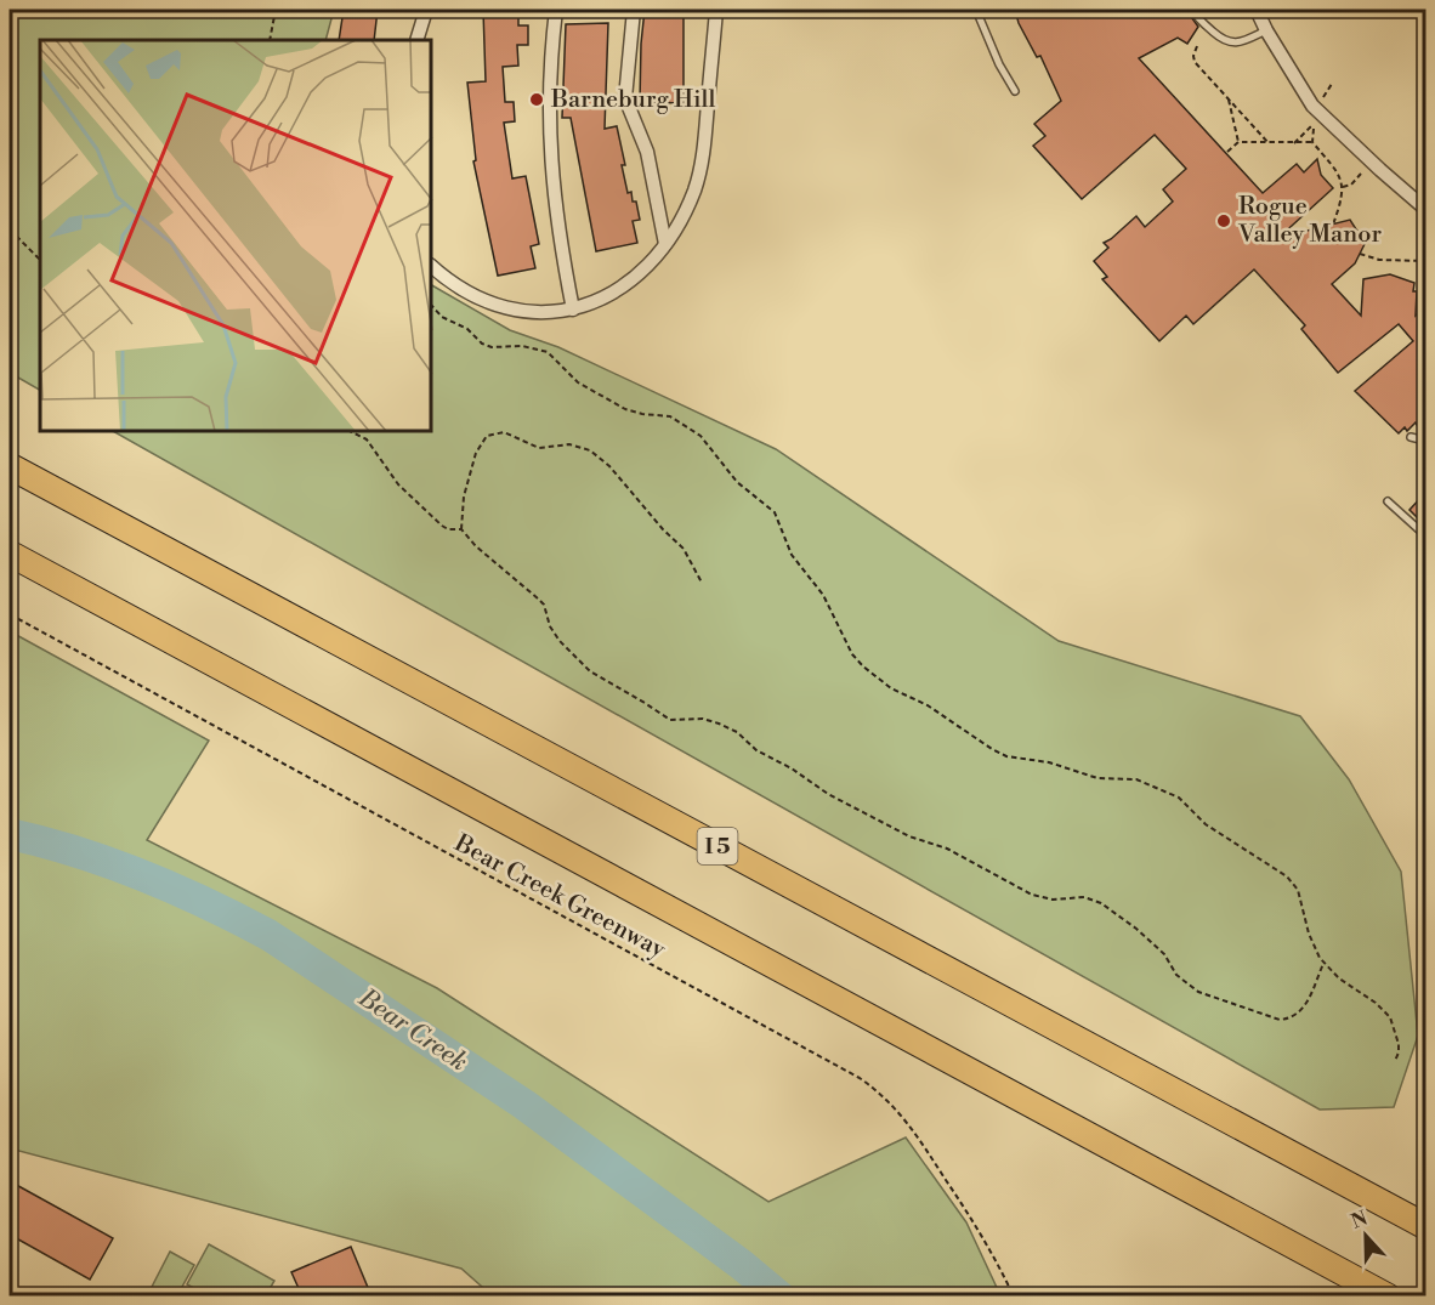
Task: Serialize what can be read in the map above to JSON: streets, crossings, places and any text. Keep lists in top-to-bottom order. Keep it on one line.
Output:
{"streets":{"highway":["I 5"],"path":["Bear Creek Greenway"]},"water":["Bear Creek"],"places":["Barneburg Hill","Rogue Valley Manor"],"north":"top"}
